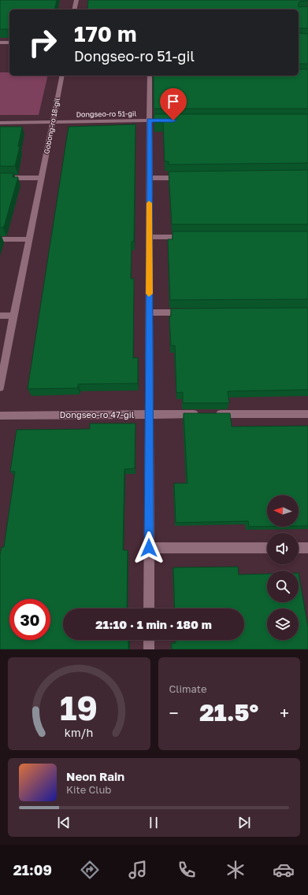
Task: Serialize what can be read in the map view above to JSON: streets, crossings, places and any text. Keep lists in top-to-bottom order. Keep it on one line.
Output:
{"streets":{"street":["Dongseo-ro 51-gil","Gobong-ro 18-gil","Dongseo-ro 47-gil"]},"crossings":[["Dongseo-ro 51-gil","Gobong-ro 18-gil"]],"north":"left","page":{"turn":["170 m","Dongseo-ro 51-gil"],"limit":"30","trip":"21:10 · 1 min · 180 m","tile":"Climate","heat":["−","21.5°","+"],"song":["Neon Rain","Kite Club"],"tabs":"21:09","gauge":["19","km/h"]}}
